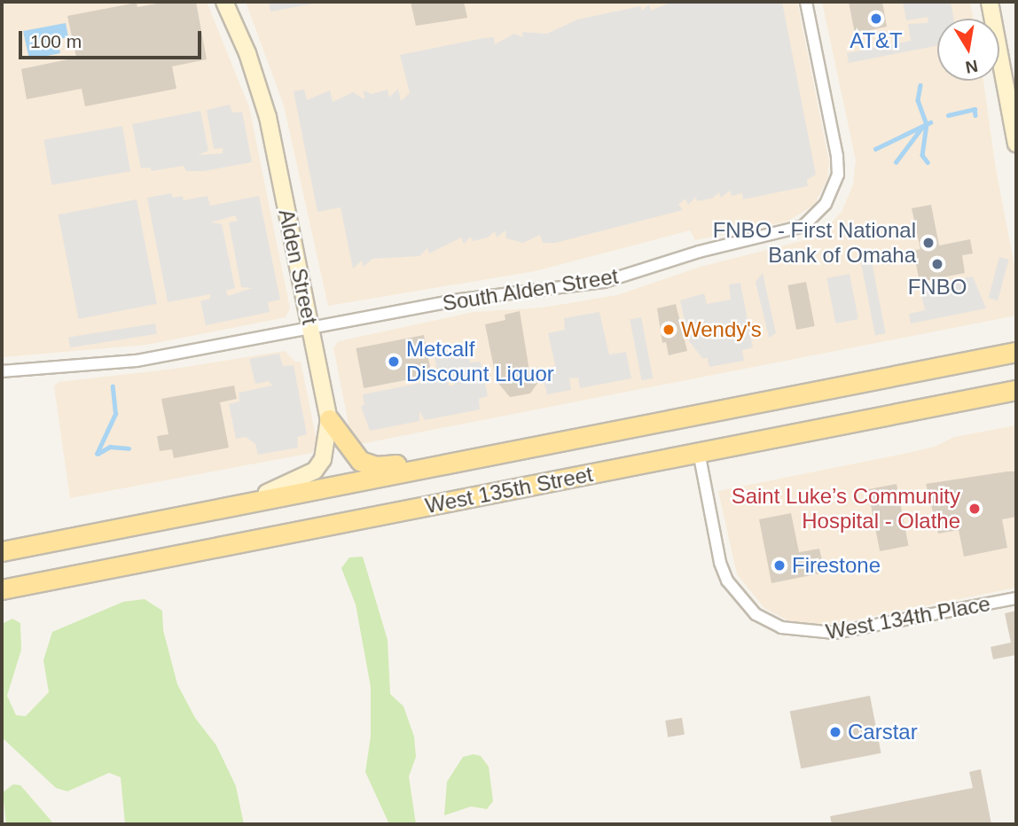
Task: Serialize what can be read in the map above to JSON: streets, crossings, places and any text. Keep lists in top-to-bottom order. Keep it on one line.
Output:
{"streets":{"main road":["West 135th Street"],"street":["Alden Street","South Alden Street","West 134th Place"]},"crossings":[["Alden Street","South Alden Street"],["Alden Street","West 135th Street"],["West 135th Street","West 134th Place"]],"places":["AT&T","FNBO - First National Bank of Omaha","FNBO","Wendy's","Metcalf Discount Liquor","Saint Luke’s Community Hospital - Olathe","Firestone","Carstar"],"scale_bar":"100 m","north":"bottom"}
